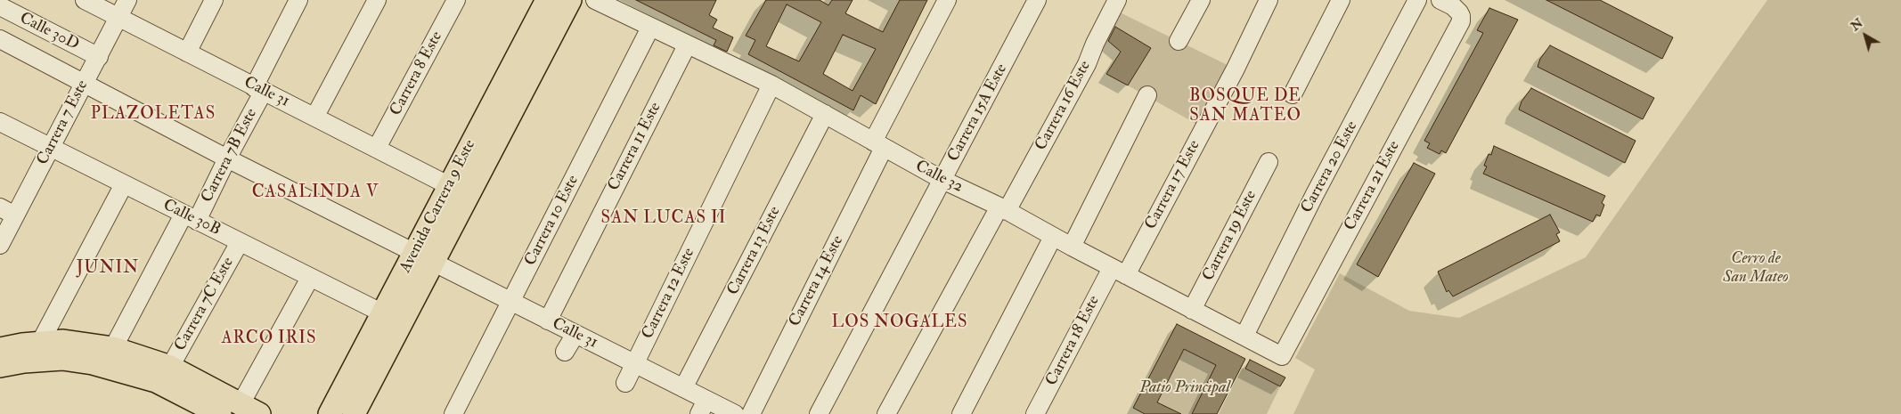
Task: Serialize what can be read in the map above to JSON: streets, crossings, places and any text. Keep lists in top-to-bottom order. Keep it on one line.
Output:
{"streets":{"main road":["Avenida Carrera 9 Este"],"street":["Calle 30D","Carrera 8 Este","Calle 31","Carrera 16 Este","Carrera 15A Este","Carrera 7 Este","Carrera 11 Este","Carrera 7B Este","Carrera 20 Este","Calle 32","Carrera 17 Este","Carrera 21 Este","Calle 30B","Carrera 10 Este","Carrera 19 Este","Carrera 13 Este","Carrera 14 Este","Carrera 12 Este","Carrera 7C Este","Carrera 18 Este"]},"crossings":[["Calle 30D","Carrera 7 Este"],["Carrera 8 Este","Calle 31"],["Calle 31","Carrera 7 Este"],["Calle 31","Carrera 11 Este"],["Calle 31","Carrera 7B Este"],["Calle 31","Avenida Carrera 9 Este"],["Calle 31","Carrera 10 Este"],["Calle 31","Carrera 13 Este"],["Calle 31","Carrera 12 Este"],["Carrera 16 Este","Calle 32"],["Carrera 15A Este","Calle 32"],["Carrera 7 Este","Calle 30B"],["Carrera 11 Este","Calle 32"],["Carrera 7B Este","Calle 30B"],["Carrera 20 Este","Calle 32"],["Calle 32","Carrera 17 Este"],["Calle 32","Carrera 21 Este"],["Calle 32","Carrera 10 Este"],["Calle 32","Carrera 19 Este"],["Calle 32","Carrera 13 Este"],["Calle 32","Carrera 14 Este"],["Calle 32","Carrera 12 Este"],["Calle 32","Carrera 18 Este"],["Carrera 17 Este","Carrera 18 Este"],["Avenida Carrera 9 Este","Calle 30B"],["Calle 30B","Carrera 7C Este"]],"districts":["BOSQUE DE SAN MATEO","PLAZOLETAS","CASALINDA V","SAN LUCAS II","JUNIN","LOS NOGALES","ARCO IRIS"],"parks":["Cerro de San Mateo","Patio Principal"],"north":"top left"}
